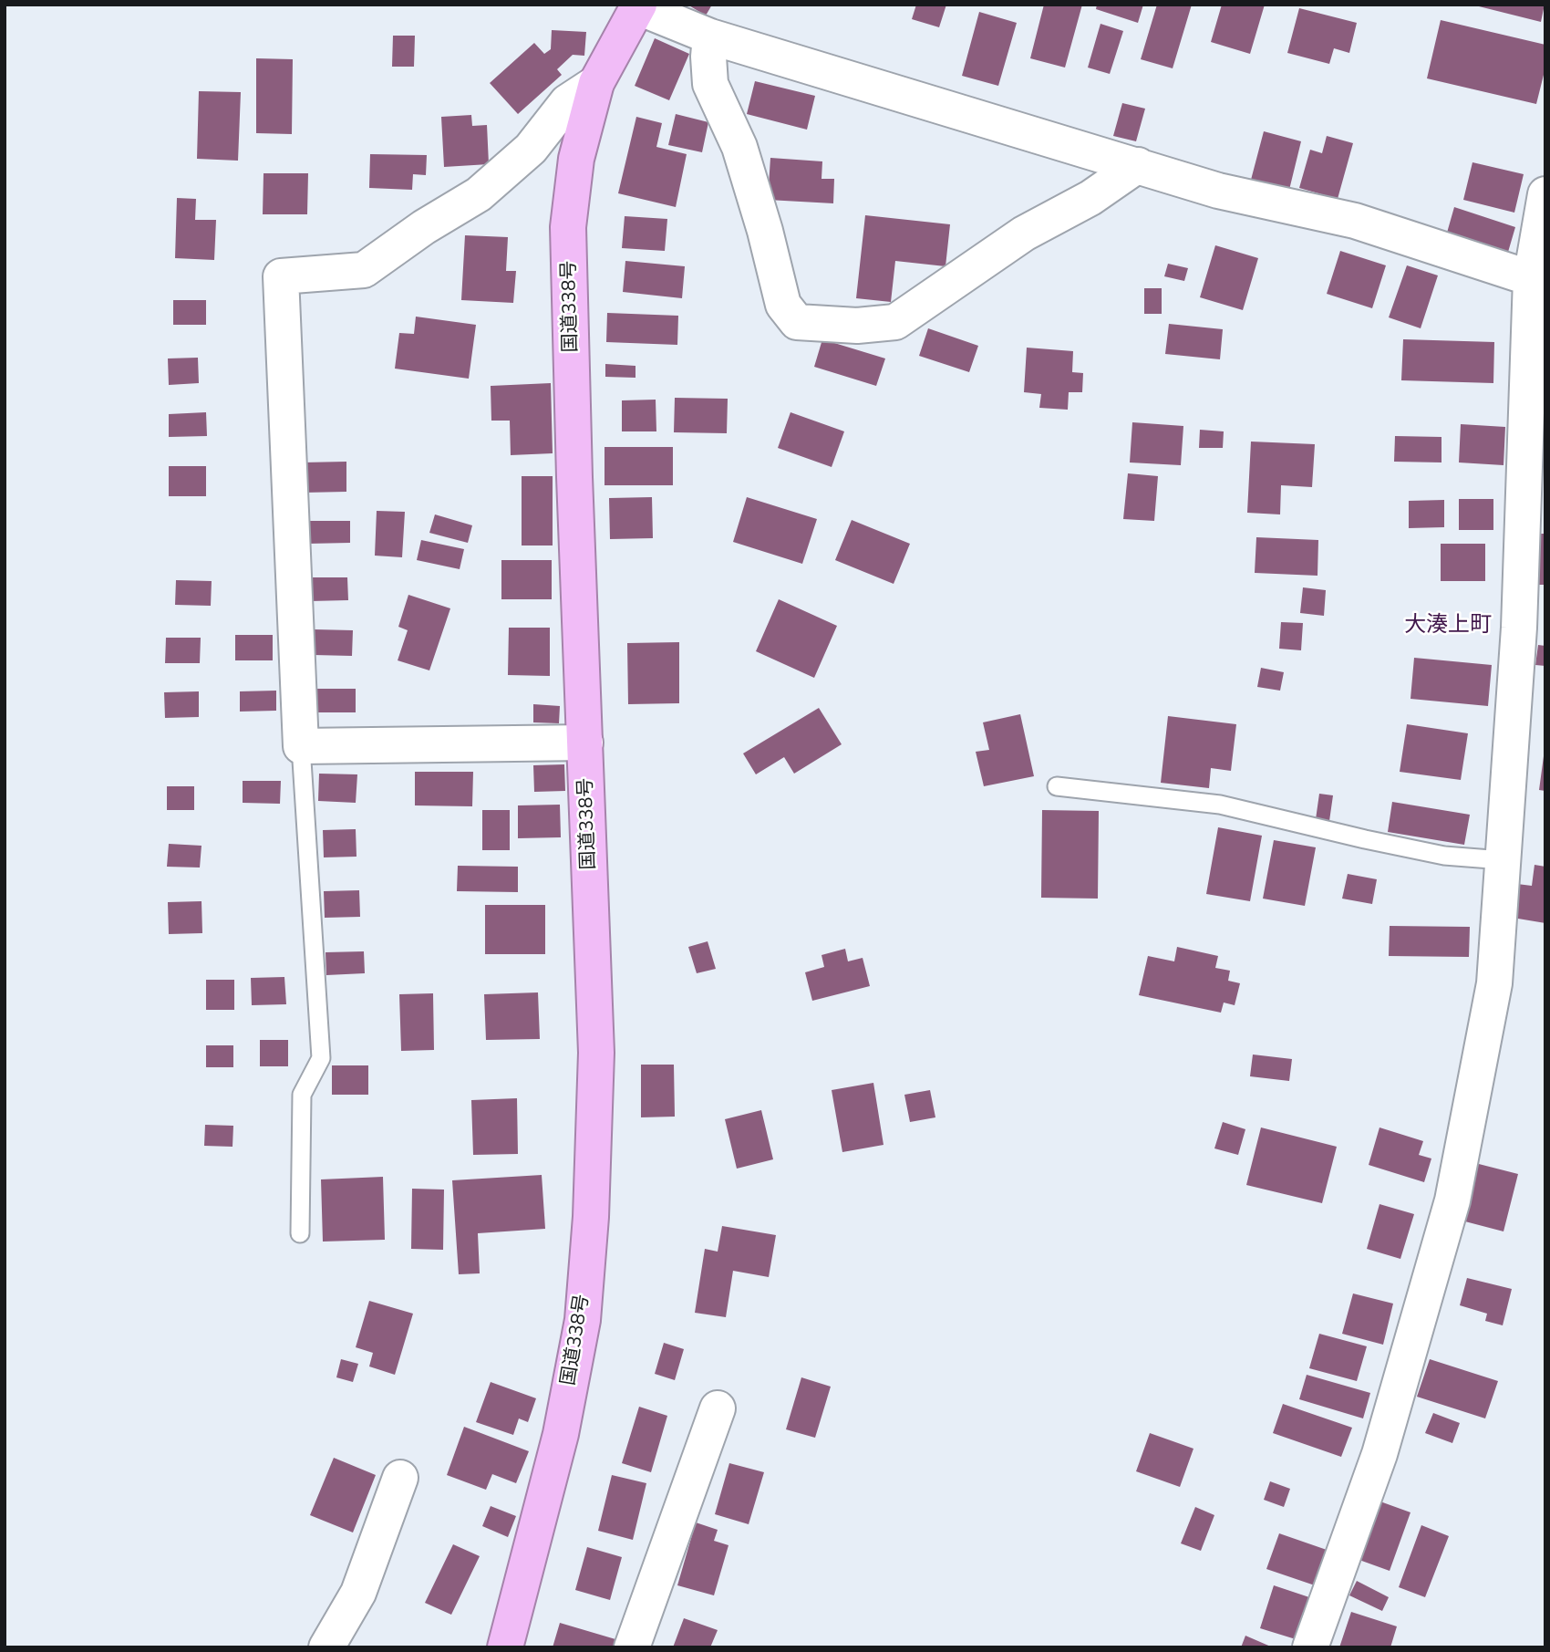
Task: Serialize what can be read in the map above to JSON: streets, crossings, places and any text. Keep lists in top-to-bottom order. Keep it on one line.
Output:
{"streets":{"highway":["国道338号"]},"districts":["大湊上町"]}
